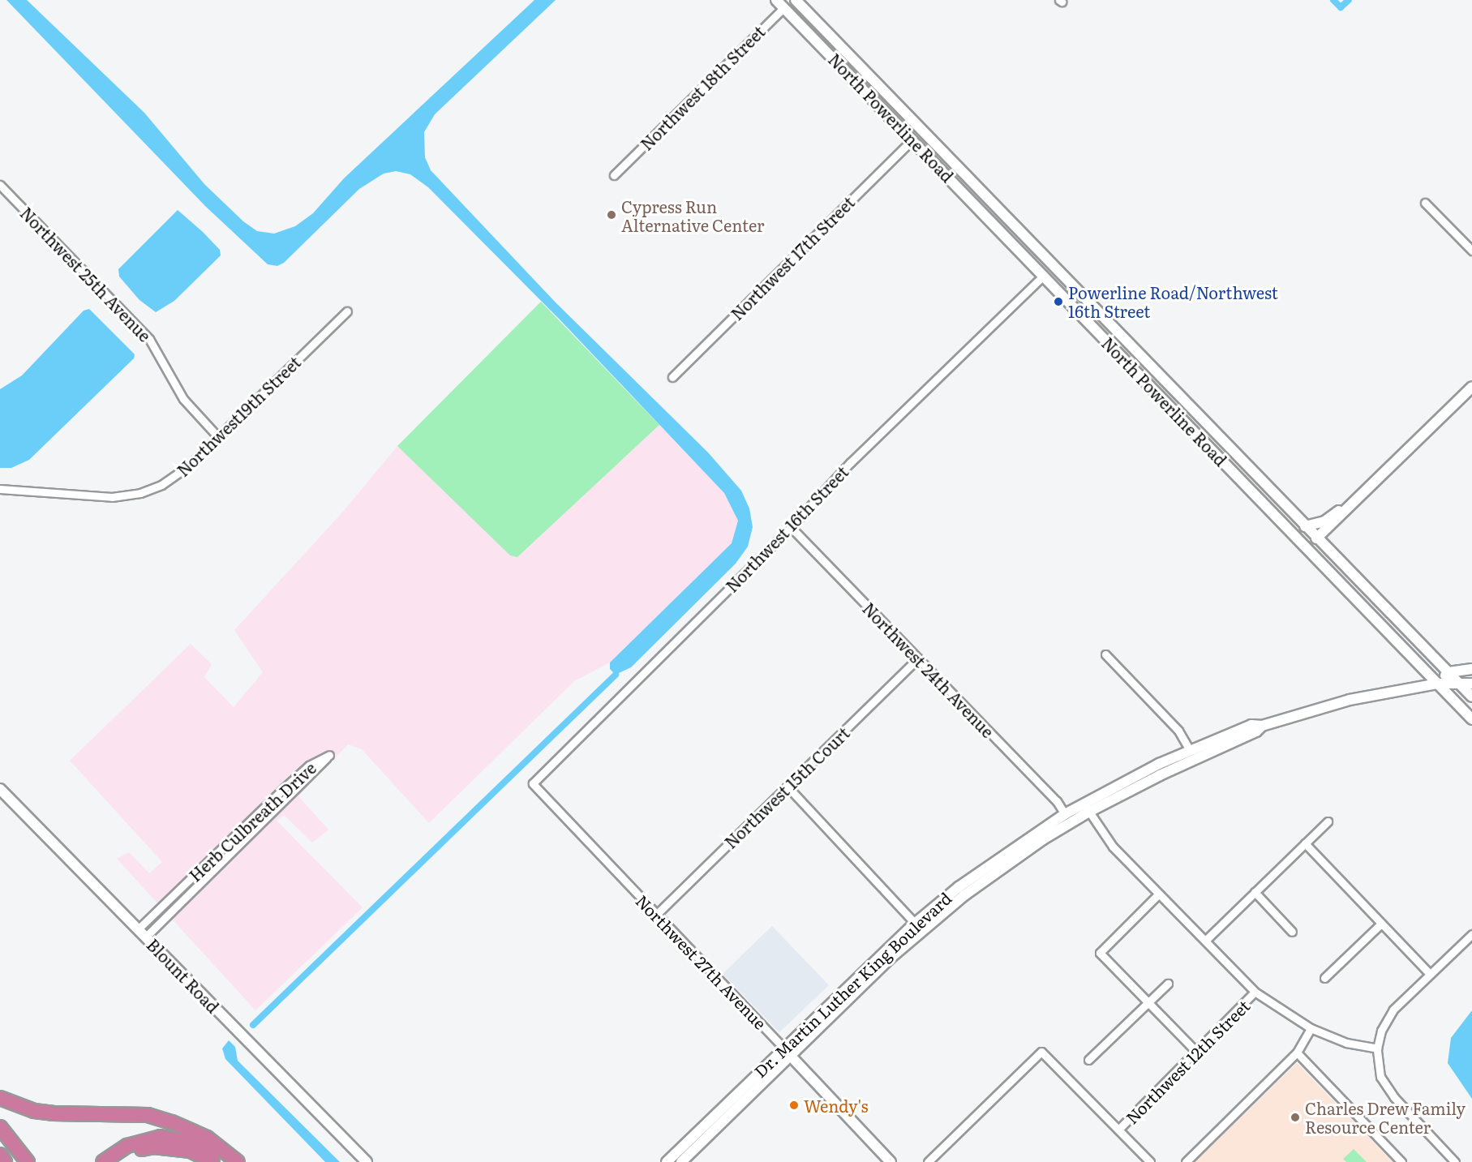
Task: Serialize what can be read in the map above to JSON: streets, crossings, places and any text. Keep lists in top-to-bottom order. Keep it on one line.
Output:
{"streets":{"main road":["Northwest 18th Street","North Powerline Road","Northwest 27th Avenue","Blount Road","Dr. Martin Luther King Boulevard"],"street":["Northwest 17th Street","Northwest 25th Avenue","Northwest19th Street","Northwest 16th Street","Northwest 24th Avenue","Northwest 15th Court","Herb Culbreath Drive","Northwest 12th Street"]},"crossings":[["Northwest 18th Street","North Powerline Road"],["North Powerline Road","Northwest 17th Street"],["North Powerline Road","Northwest 16th Street"],["North Powerline Road","Dr. Martin Luther King Boulevard"],["Northwest 25th Avenue","Northwest19th Street"],["Northwest 16th Street","Northwest 24th Avenue"],["Northwest 16th Street","Northwest 27th Avenue"],["Northwest 24th Avenue","Northwest 15th Court"],["Northwest 24th Avenue","Dr. Martin Luther King Boulevard"],["Northwest 15th Court","Northwest 27th Avenue"],["Herb Culbreath Drive","Blount Road"],["Northwest 27th Avenue","Dr. Martin Luther King Boulevard"]],"places":["Cypress Run Alternative Center","Powerline Road/Northwest 16th Street","Wendy's","Charles Drew Family Resource Center"]}
